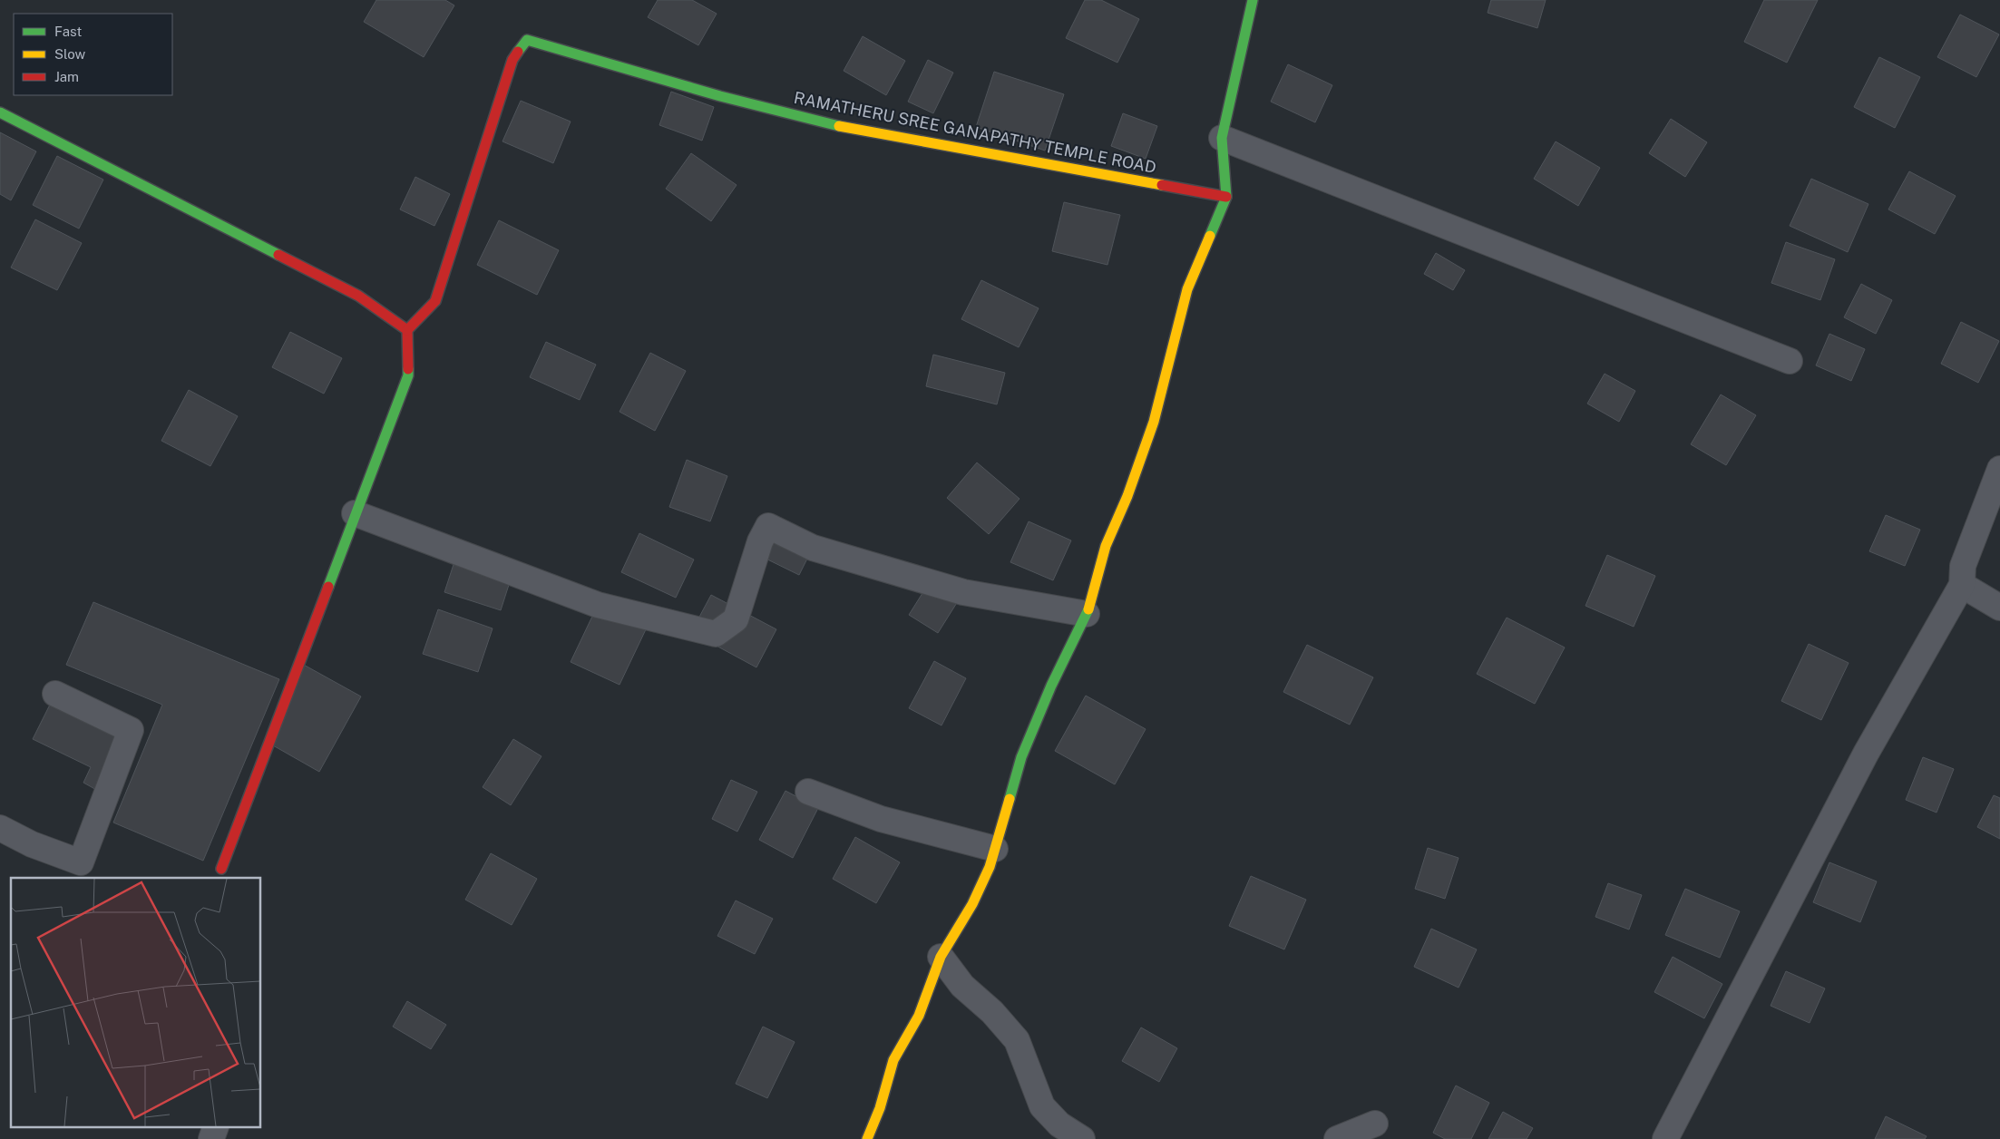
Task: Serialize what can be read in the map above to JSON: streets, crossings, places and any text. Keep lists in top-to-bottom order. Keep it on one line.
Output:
{"streets":{"street":["RAMATHERU SREE GANAPATHY TEMPLE ROAD"]},"legend":["Fast","Slow","Jam"]}
